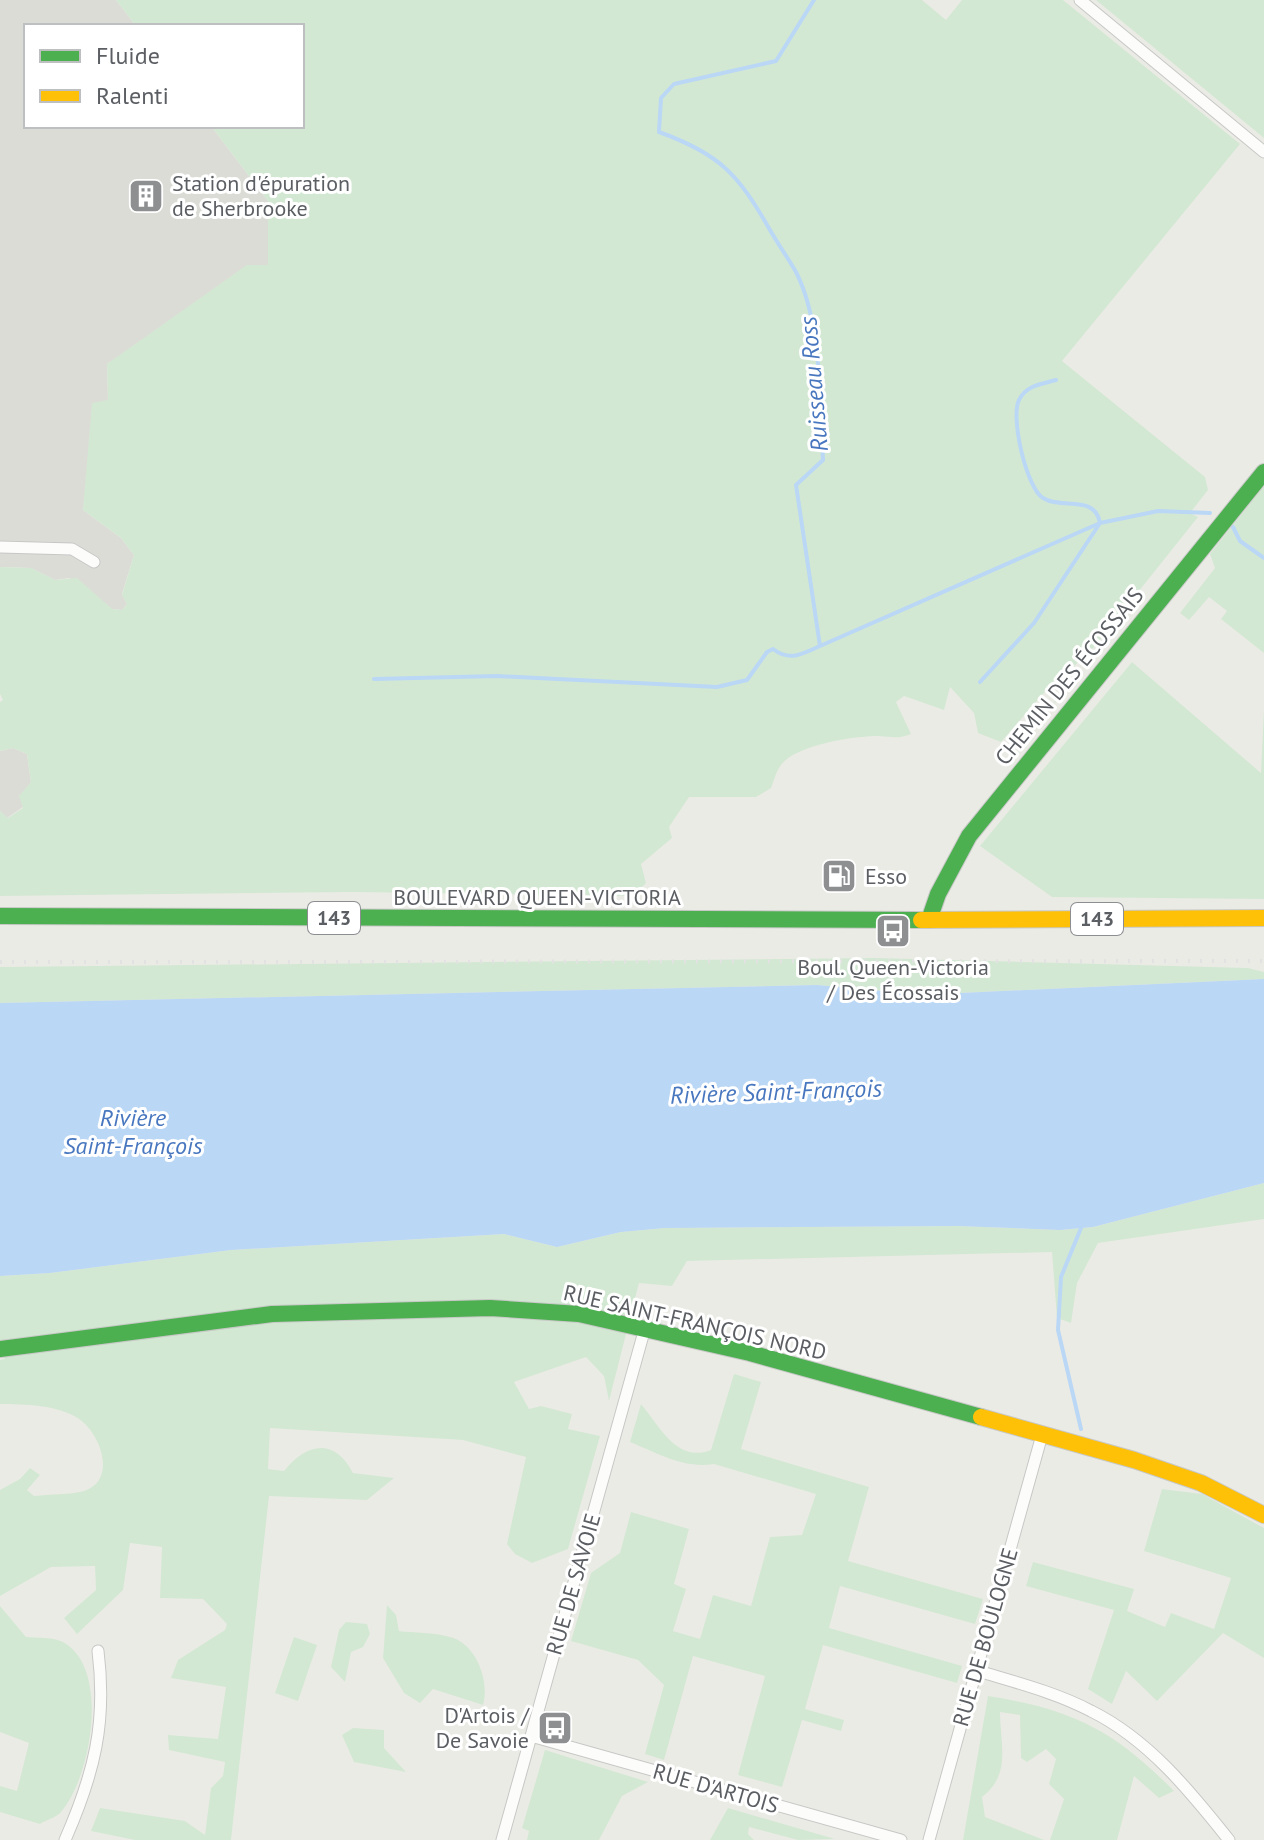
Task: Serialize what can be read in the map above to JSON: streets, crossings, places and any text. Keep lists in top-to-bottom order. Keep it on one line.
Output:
{"streets":{"main road":["CHEMIN DES ÉCOSSAIS","BOULEVARD QUEEN-VICTORIA","143","RUE SAINT-FRANÇOIS NORD"],"street":["RUE DE SAVOIE","RUE DE BOULOGNE","RUE D'ARTOIS"]},"crossings":[["CHEMIN DES ÉCOSSAIS","BOULEVARD QUEEN-VICTORIA"],["CHEMIN DES ÉCOSSAIS","143"],["BOULEVARD QUEEN-VICTORIA","143"],["RUE SAINT-FRANÇOIS NORD","RUE DE SAVOIE"],["RUE SAINT-FRANÇOIS NORD","RUE DE BOULOGNE"],["RUE DE SAVOIE","RUE D'ARTOIS"]],"water":["Ruisseau Ross","Rivière Saint-François"],"places":{"building":["Station d'épuration de Sherbrooke"],"fuel station":["Esso"],"bus stop":["Boul. Queen-Victoria / Des Écossais","D'Artois / De Savoie"]},"legend":["Fluide","Ralenti"]}
